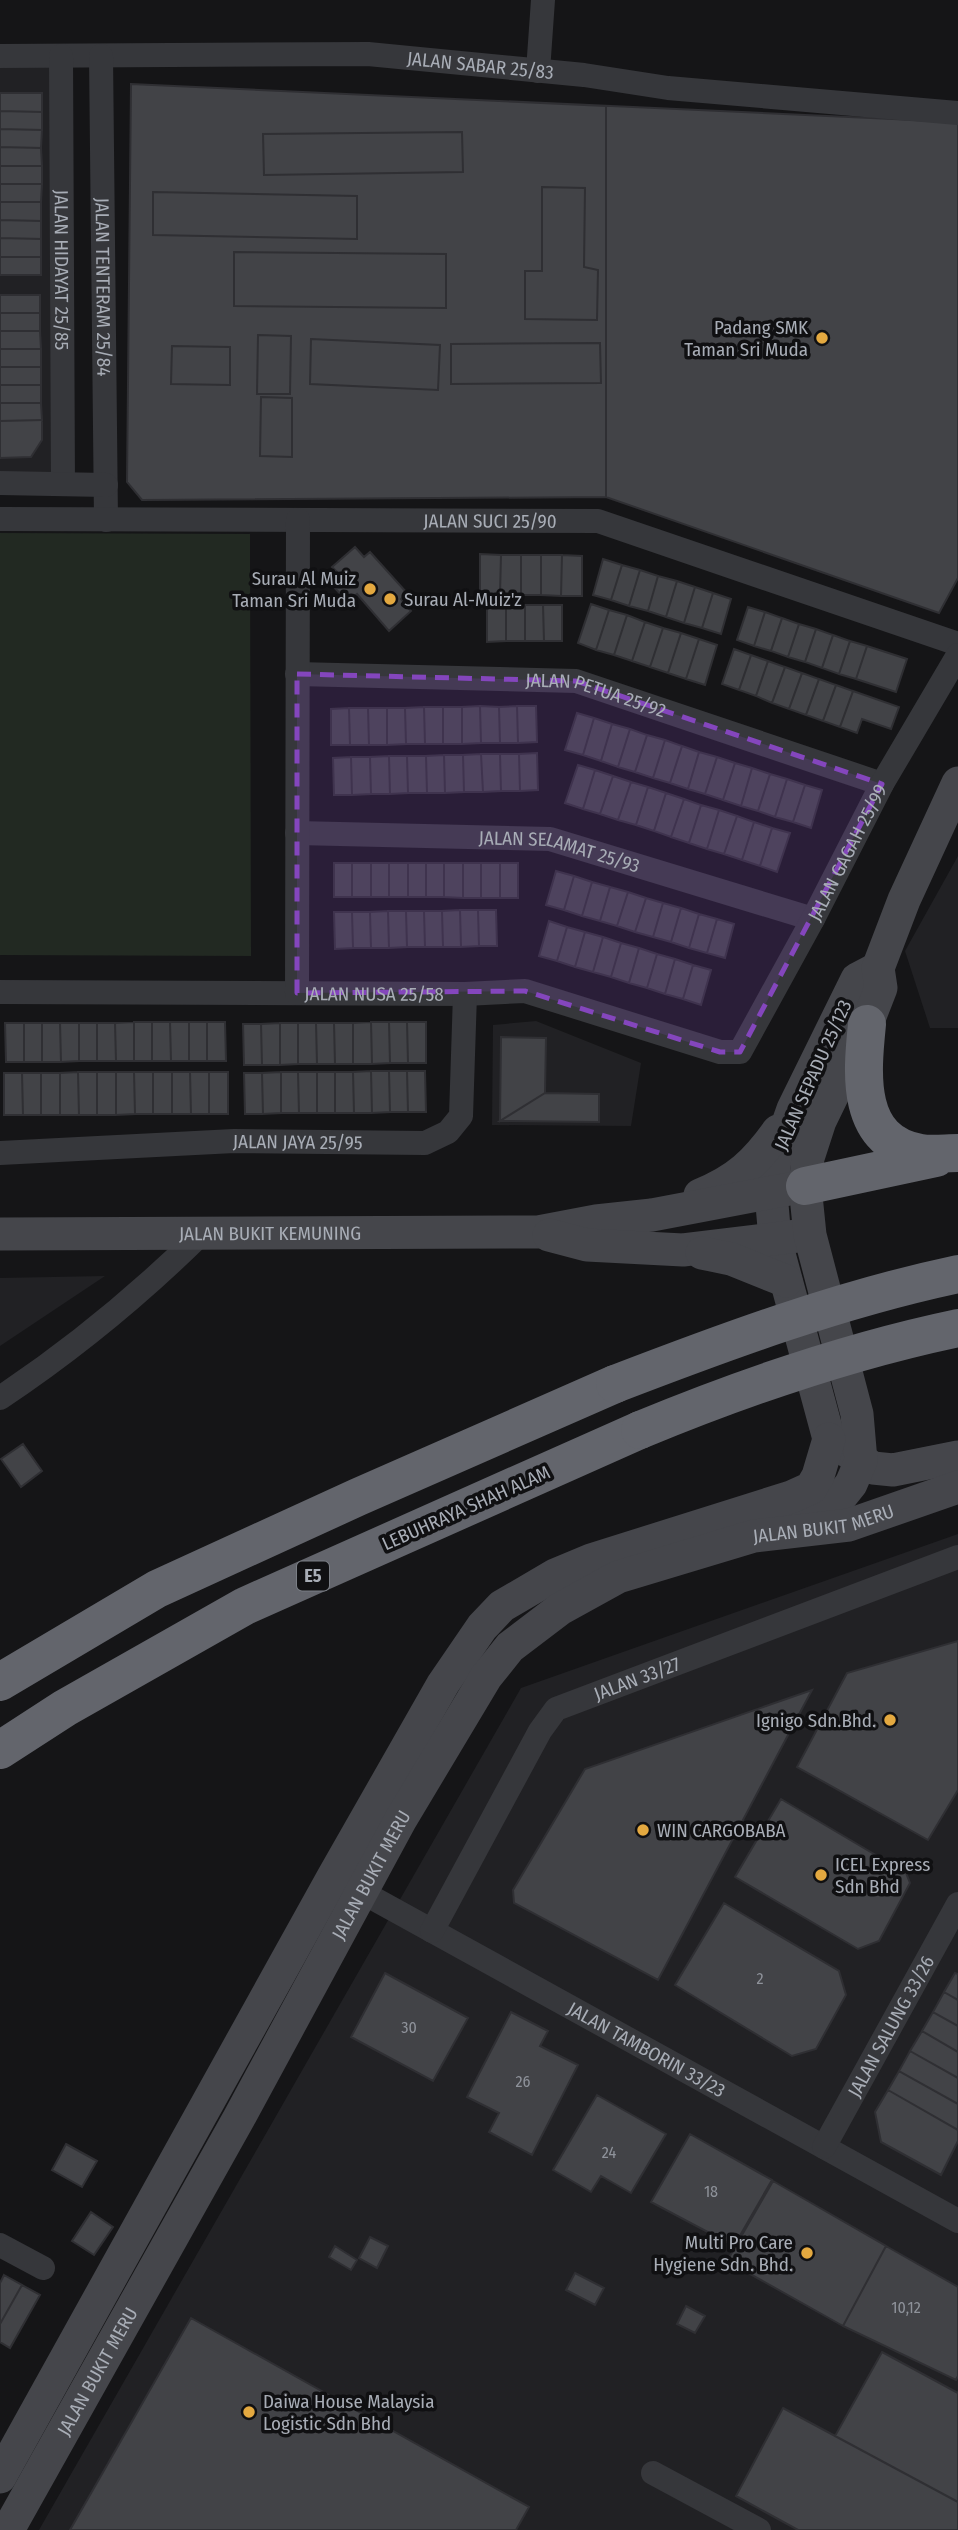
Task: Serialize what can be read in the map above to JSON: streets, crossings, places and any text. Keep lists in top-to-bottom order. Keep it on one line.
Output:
{"streets":{"highway":["LEBUHRAYA SHAH ALAM","E5"],"main road":["JALAN SEPADU 25/123","JALAN BUKIT KEMUNING","JALAN BUKIT MERU"],"street":["JALAN SABAR 25/83","JALAN HIDAYAT 25/85","JALAN TENTERAM 25/84","JALAN SUCI 25/90","JALAN PETUA 25/92","JALAN GAGAH 25/99","JALAN SELAMAT 25/93","JALAN NUSA 25/58","JALAN JAYA 25/95","JALAN 33/27","JALAN SALUNG 33/26","JALAN TAMBORIN 33/23"]},"crossings":[["JALAN SABAR 25/83","JALAN HIDAYAT 25/85"],["JALAN SABAR 25/83","JALAN TENTERAM 25/84"],["JALAN TENTERAM 25/84","JALAN SUCI 25/90"],["JALAN PETUA 25/92","JALAN GAGAH 25/99"],["JALAN GAGAH 25/99","JALAN SELAMAT 25/93"],["JALAN GAGAH 25/99","JALAN NUSA 25/58"],["JALAN NUSA 25/58","JALAN JAYA 25/95"],["JALAN SEPADU 25/123","JALAN BUKIT KEMUNING"],["JALAN BUKIT MERU","JALAN TAMBORIN 33/23"],["JALAN 33/27","JALAN TAMBORIN 33/23"],["JALAN SALUNG 33/26","JALAN TAMBORIN 33/23"]],"places":["Padang SMK Taman Sri Muda","Surau Al Muiz Taman Sri Muda","Surau Al-Muiz'z","Ignigo Sdn.Bhd.","WIN CARGOBABA","ICEL Express Sdn Bhd","Multi Pro Care Hygiene Sdn. Bhd.","Daiwa House Malaysia Logistic Sdn Bhd"],"house_numbers":["2","30","26","24","18","10,12"]}
